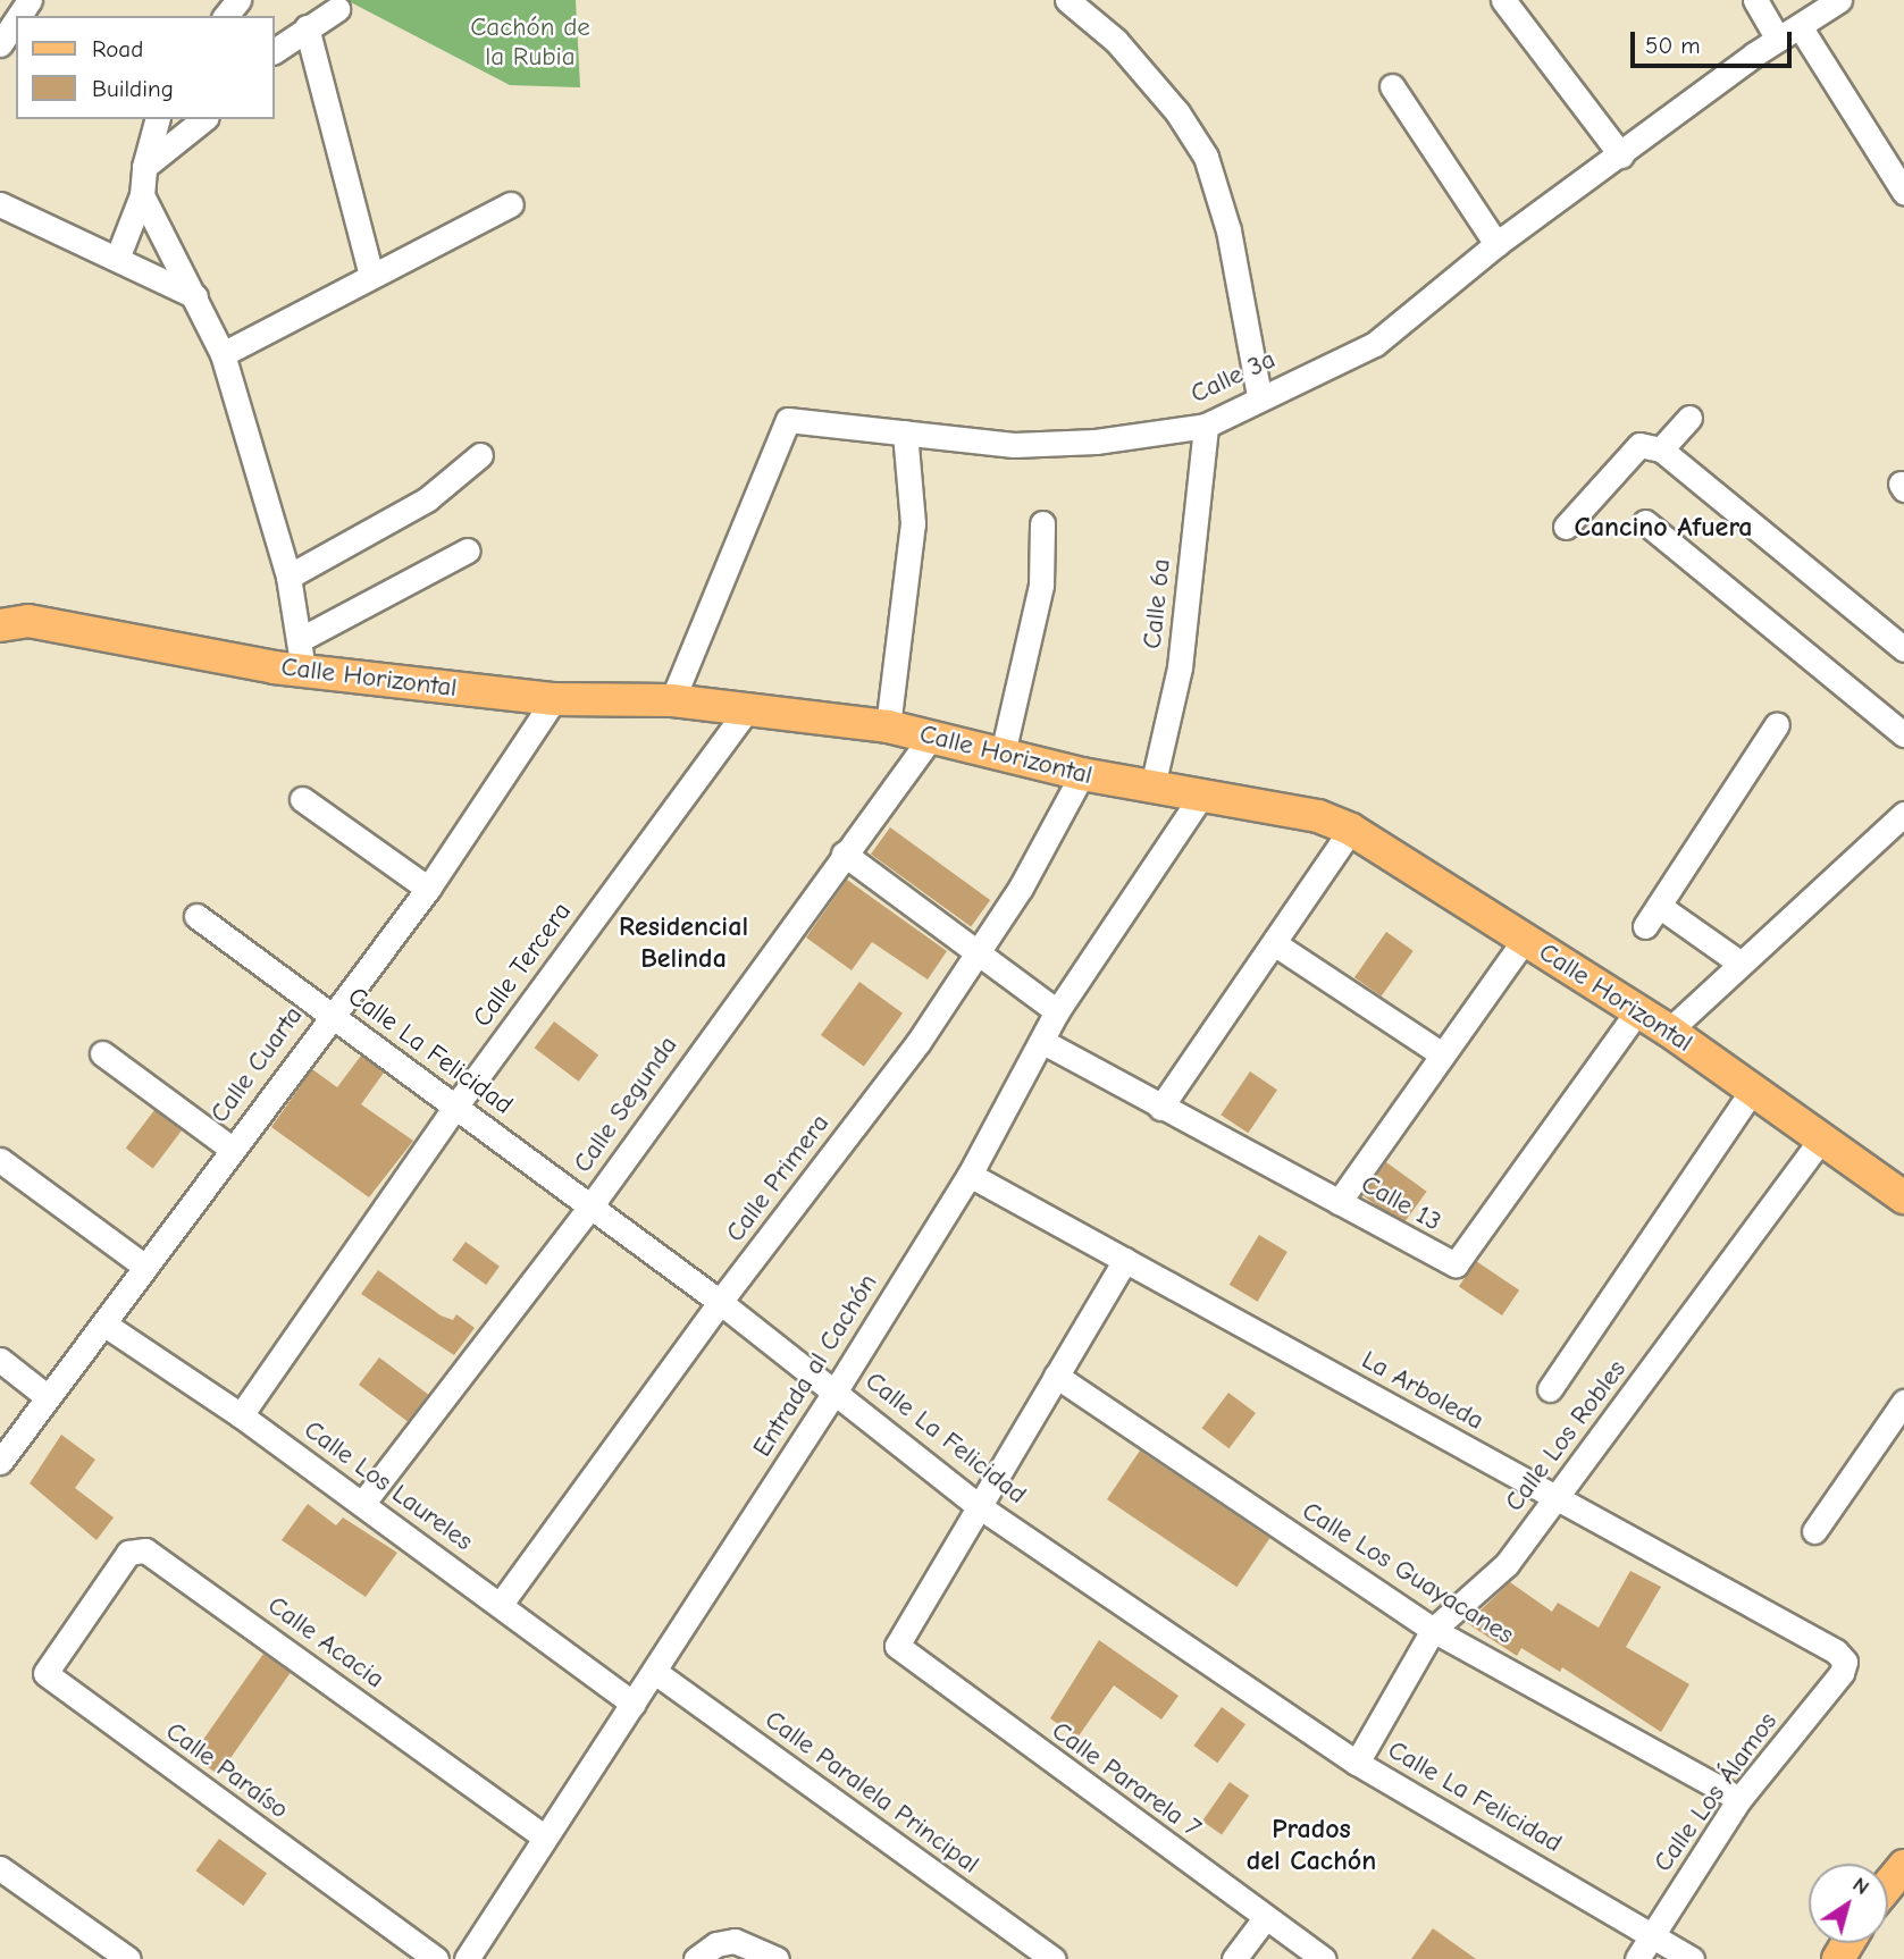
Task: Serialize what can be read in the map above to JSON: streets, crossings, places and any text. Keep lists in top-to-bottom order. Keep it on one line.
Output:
{"streets":{"main road":["Calle Horizontal"],"street":["Calle 3a","Calle 6a","Calle Tercera","Calle La Felicidad","Calle Cuarta","Calle Segunda","Calle Primera","Calle 13","Entrada al Cachón","La Arboleda","Calle Los Robles","Calle Los Laureles","Calle Los Guayacanes","Calle Acacia","Calle Paraíso","Calle Pararela 7","Calle Paralela Principal","Calle Los Álamos"]},"crossings":[["Calle 3a","Calle 6a"],["Calle 3a","Calle Horizontal"],["Calle 6a","Calle Horizontal"],["Calle Horizontal","Calle Tercera"],["Calle Horizontal","Calle Cuarta"],["Calle Horizontal","Calle Segunda"],["Calle Horizontal","Calle Primera"],["Calle Horizontal","Calle 13"],["Calle Horizontal","Entrada al Cachón"],["Calle Horizontal","Calle Los Robles"],["Calle Tercera","Calle La Felicidad"],["Calle Tercera","Calle Los Laureles"],["Calle La Felicidad","Calle Cuarta"],["Calle La Felicidad","Calle Segunda"],["Calle La Felicidad","Calle Primera"],["Calle La Felicidad","Entrada al Cachón"],["Calle La Felicidad","Calle Los Robles"],["Calle La Felicidad","Calle Pararela 7"],["Calle La Felicidad","Calle Los Álamos"],["Calle Cuarta","Calle Los Laureles"],["Calle Segunda","Calle Los Laureles"],["Calle Primera","Calle Los Laureles"],["Calle 13","Entrada al Cachón"],["Entrada al Cachón","La Arboleda"],["Entrada al Cachón","Calle Los Laureles"],["Entrada al Cachón","Calle Acacia"],["Entrada al Cachón","Calle Paralela Principal"],["La Arboleda","Calle Los Robles"],["La Arboleda","Calle Los Álamos"],["Calle Los Robles","Calle Los Guayacanes"],["Calle Los Guayacanes","Calle Los Álamos"],["Calle Acacia","Calle Paraíso"]],"districts":["Cancino Afuera","Residencial Belinda","Prados del Cachón"],"parks":["Cachón de la Rubia"],"legend":["Road","Building"],"scale_bar":"50 m","north":"top right"}
